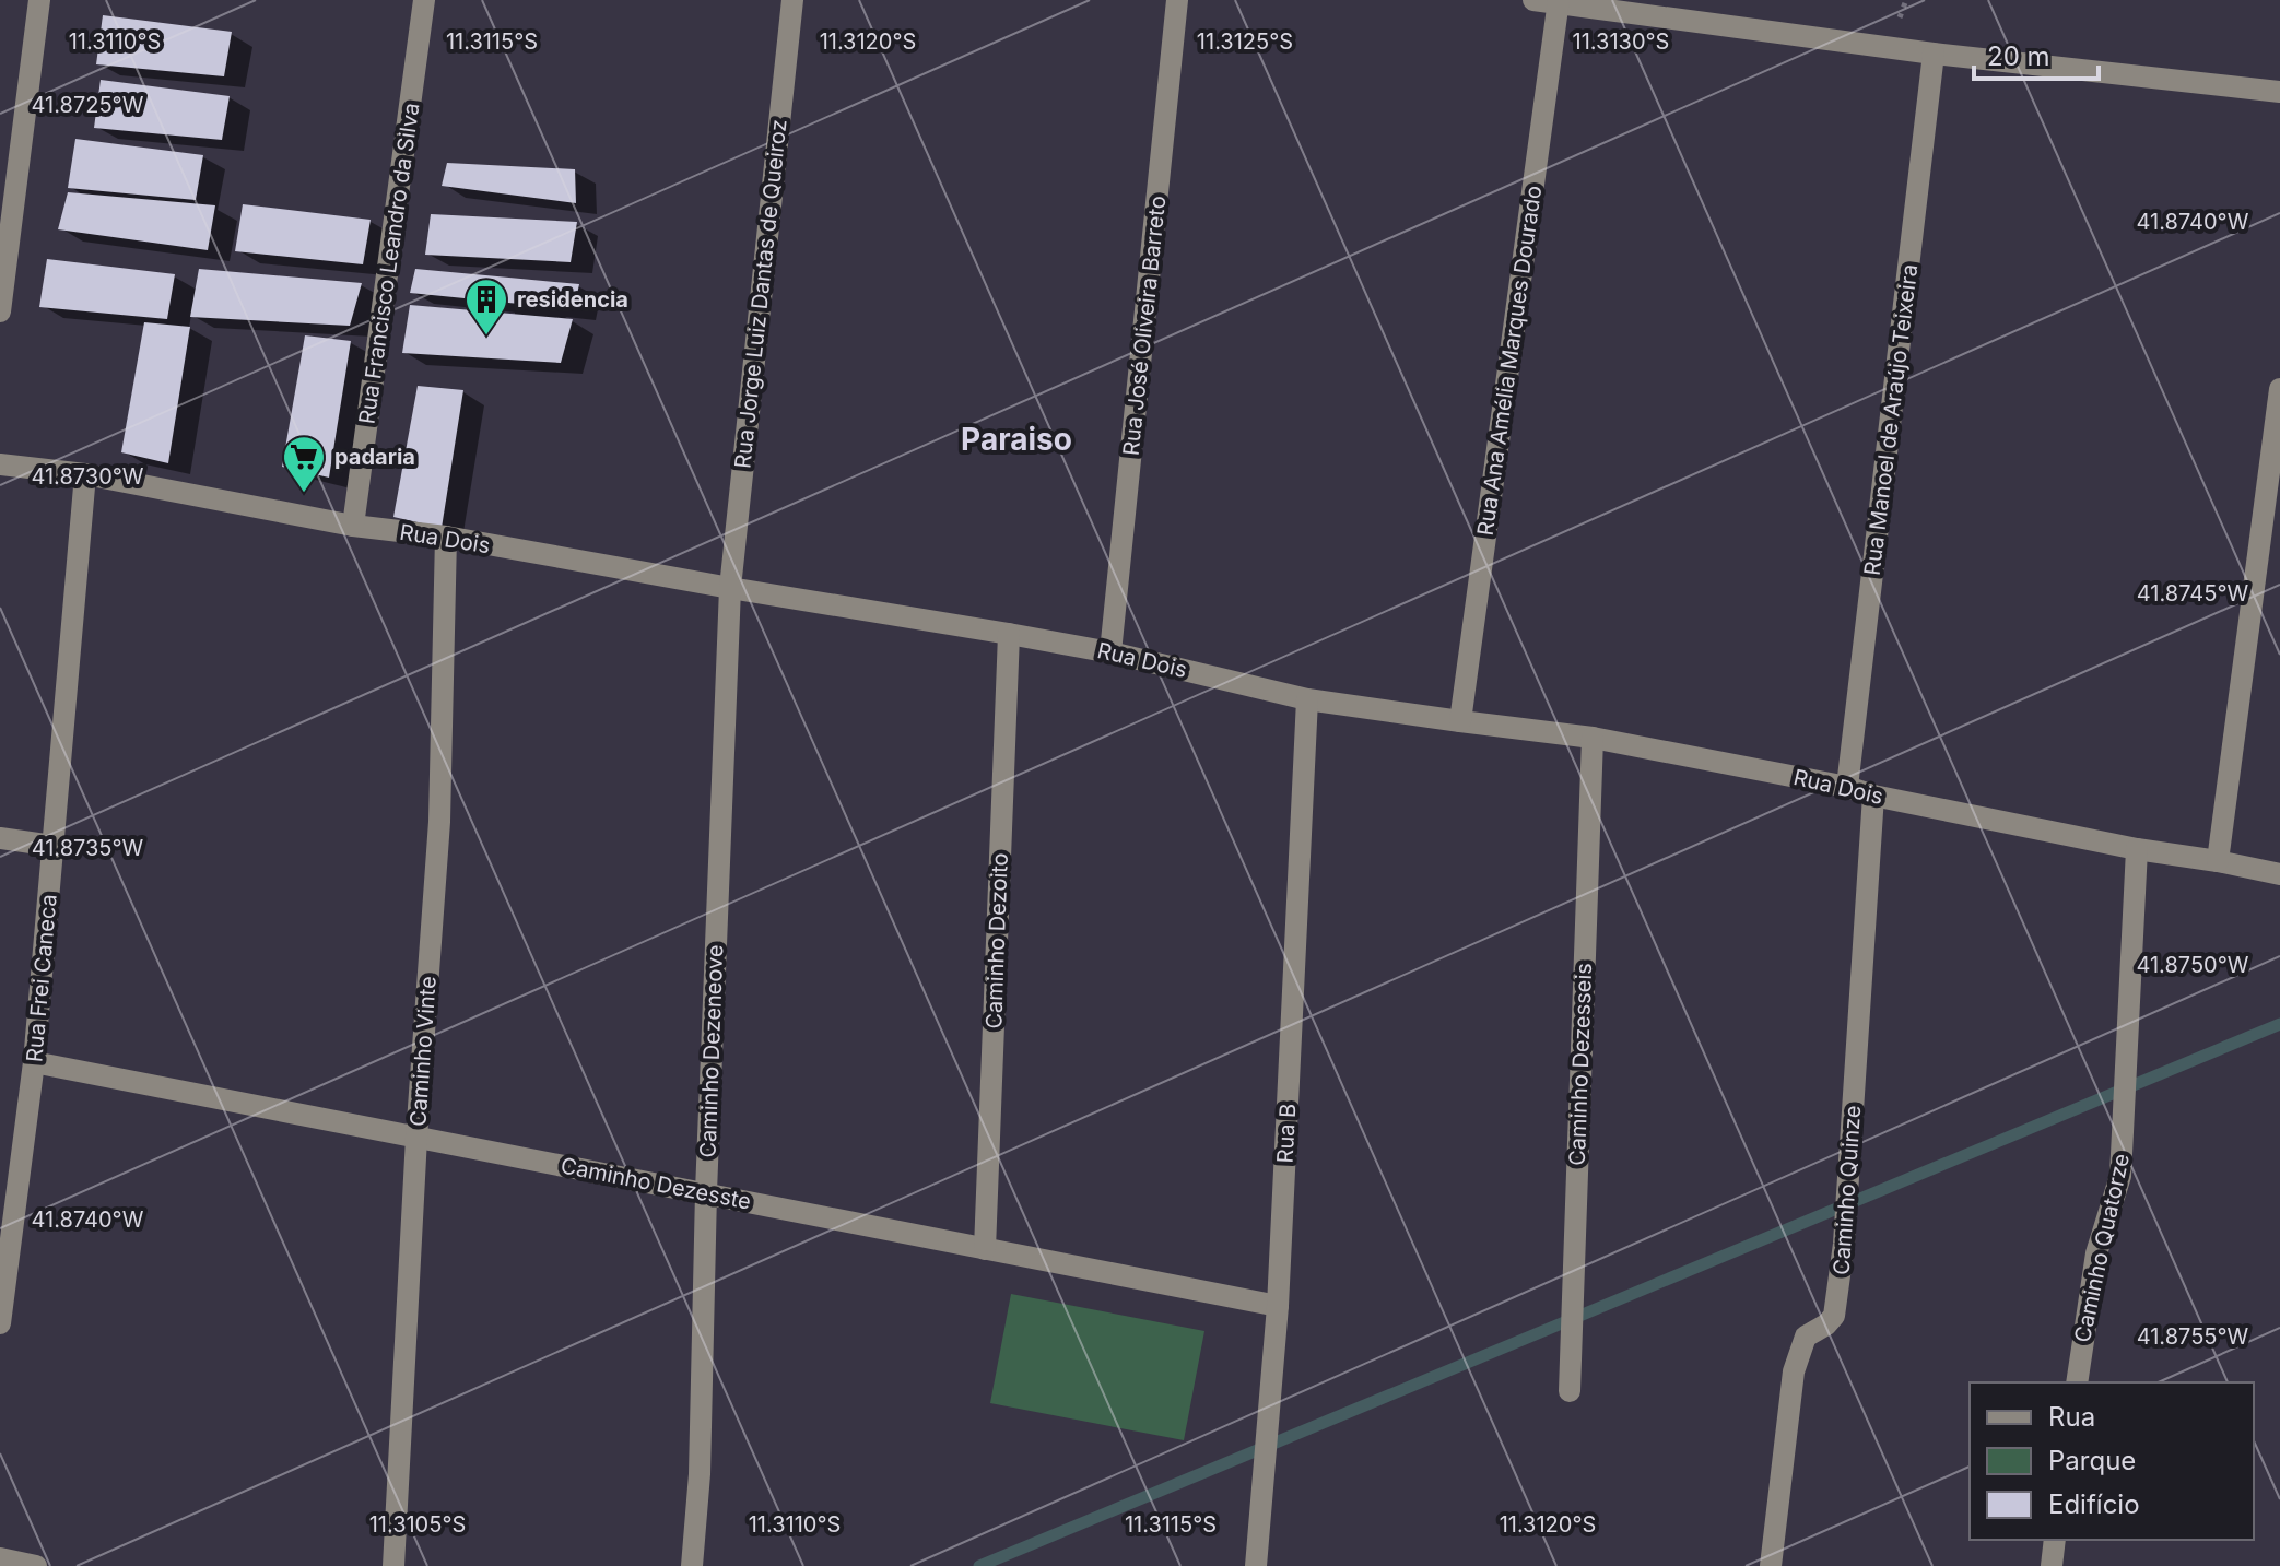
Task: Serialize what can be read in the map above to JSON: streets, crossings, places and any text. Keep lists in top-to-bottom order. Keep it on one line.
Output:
{"streets":{"street":["Rua Francisco Leandro da Silva","Rua Jorge Luiz Dantas de Queiroz","Rua José Oliveira Barreto","Rua Ana Amélia Marques Dourado","Rua Manoel de Araújo Teixeira","Rua Dois","Caminho Dezoito","Rua Frei Caneca","Caminho Vinte","Caminho Dezeneove","Caminho Dezesseis","Rua B","Caminho Dezesste","Caminho Quinze","Caminho Quatorze"]},"crossings":[["Rua Francisco Leandro da Silva","Rua Dois"],["Rua Jorge Luiz Dantas de Queiroz","Rua Dois"],["Rua Jorge Luiz Dantas de Queiroz","Caminho Dezeneove"],["Rua José Oliveira Barreto","Rua Dois"],["Rua Ana Amélia Marques Dourado","Rua Dois"],["Rua Manoel de Araújo Teixeira","Rua Dois"],["Rua Dois","Caminho Dezoito"],["Rua Dois","Rua Frei Caneca"],["Rua Dois","Caminho Vinte"],["Rua Dois","Caminho Dezeneove"],["Rua Dois","Caminho Dezesseis"],["Rua Dois","Rua B"],["Rua Dois","Caminho Quinze"],["Rua Dois","Caminho Quatorze"],["Caminho Dezoito","Caminho Dezesste"],["Rua Frei Caneca","Caminho Dezesste"],["Caminho Vinte","Caminho Dezesste"],["Caminho Dezeneove","Caminho Dezesste"],["Rua B","Caminho Dezesste"]],"districts":["Paraiso"],"places":{"building":["residencia"],"supermarket":["padaria"]},"legend":["Rua","Parque","Edifício"],"scale_bar":"20 m","coordinates":["11.3110°S","11.3115°S","11.3120°S","11.3125°S","11.3130°S","41.8725°W","41.8740°W","41.8730°W","41.8745°W","41.8735°W","41.8750°W","41.8755°W","11.3105°S"]}
